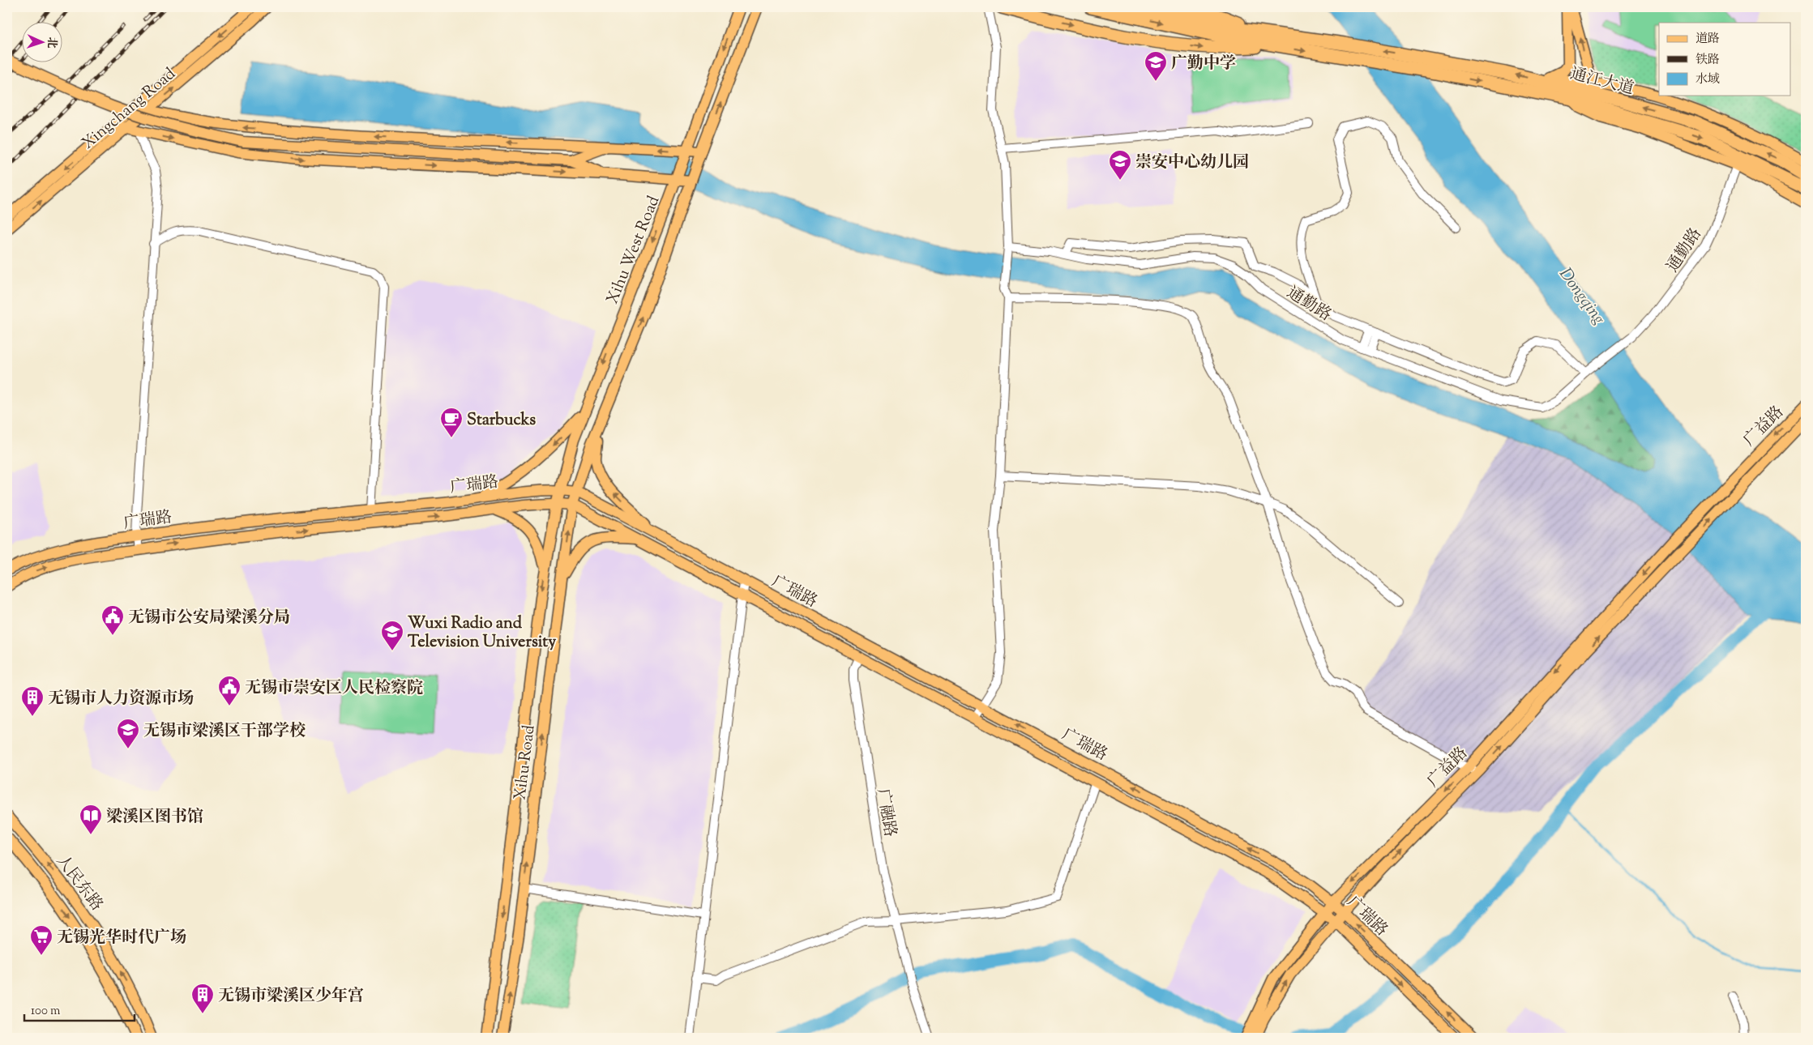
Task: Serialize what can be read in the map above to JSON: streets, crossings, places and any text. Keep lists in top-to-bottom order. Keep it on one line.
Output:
{"streets":{"highway":["通江大道"],"main road":["Xingchang Road","Xihu West Road","广益路","广瑞路","Xihu Road","人民东路"],"street":["通勤路","广融路"]},"crossings":[["Xihu West Road","广瑞路"],["Xihu West Road","Xihu Road"],["广益路","广瑞路"],["广瑞路","Xihu Road"],["广瑞路","广融路"]],"water":["Dongqing"],"places":{"school or university":["广勤中学","崇安中心幼儿园","Wuxi Radio and Television University","无锡市梁溪区干部学校"],"cafe":["Starbucks"],"public building":["无锡市公安局梁溪分局","无锡市崇安区人民检察院"],"building":["无锡市人力资源市场","无锡市梁溪区少年宫"],"library":["梁溪区图书馆"],"supermarket":["无锡光华时代广场"]},"legend":["道路","铁路","水域"],"scale_bar":"100 m","north":"right"}
